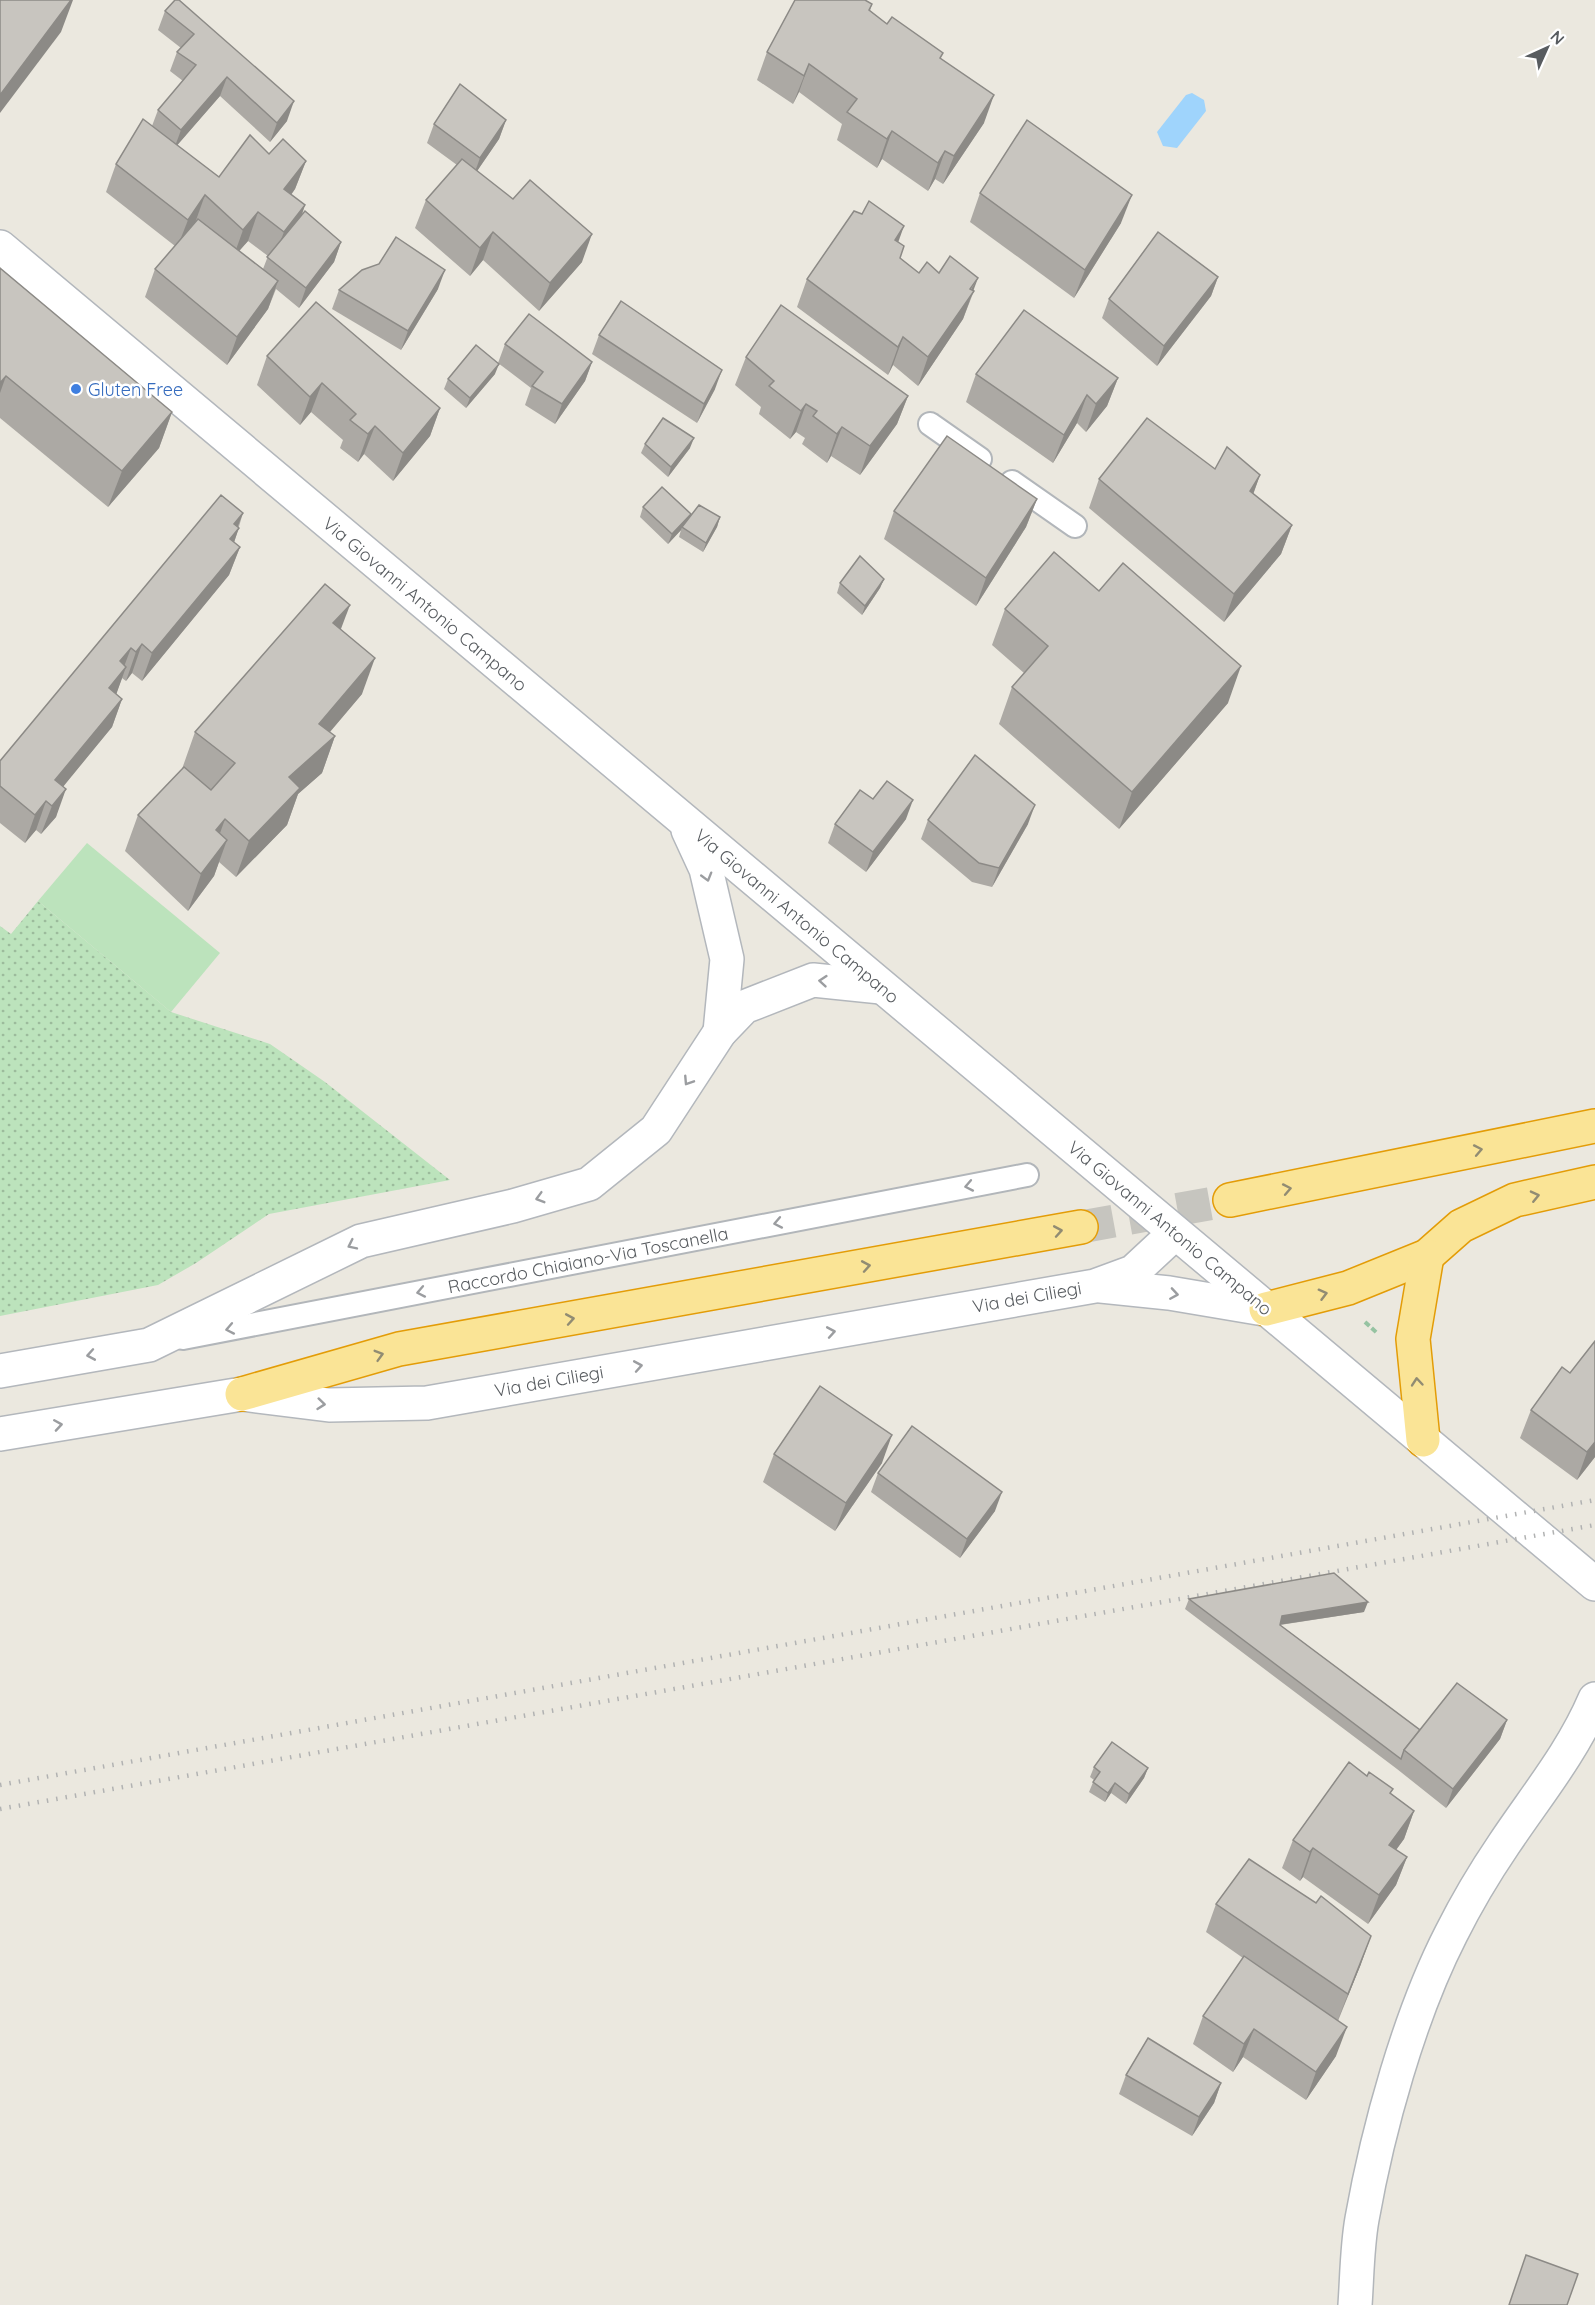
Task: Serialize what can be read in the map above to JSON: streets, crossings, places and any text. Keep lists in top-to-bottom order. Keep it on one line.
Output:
{"streets":{"main road":["Via Giovanni Antonio Campano","Via dei Ciliegi"],"lane":["Raccordo Chiaiano-Via Toscanella"]},"crossings":[["Via Giovanni Antonio Campano","Via dei Ciliegi"]],"one_way":["Raccordo Chiaiano-Via Toscanella","Via dei Ciliegi"],"places":["Gluten Free"],"north":"top right"}
